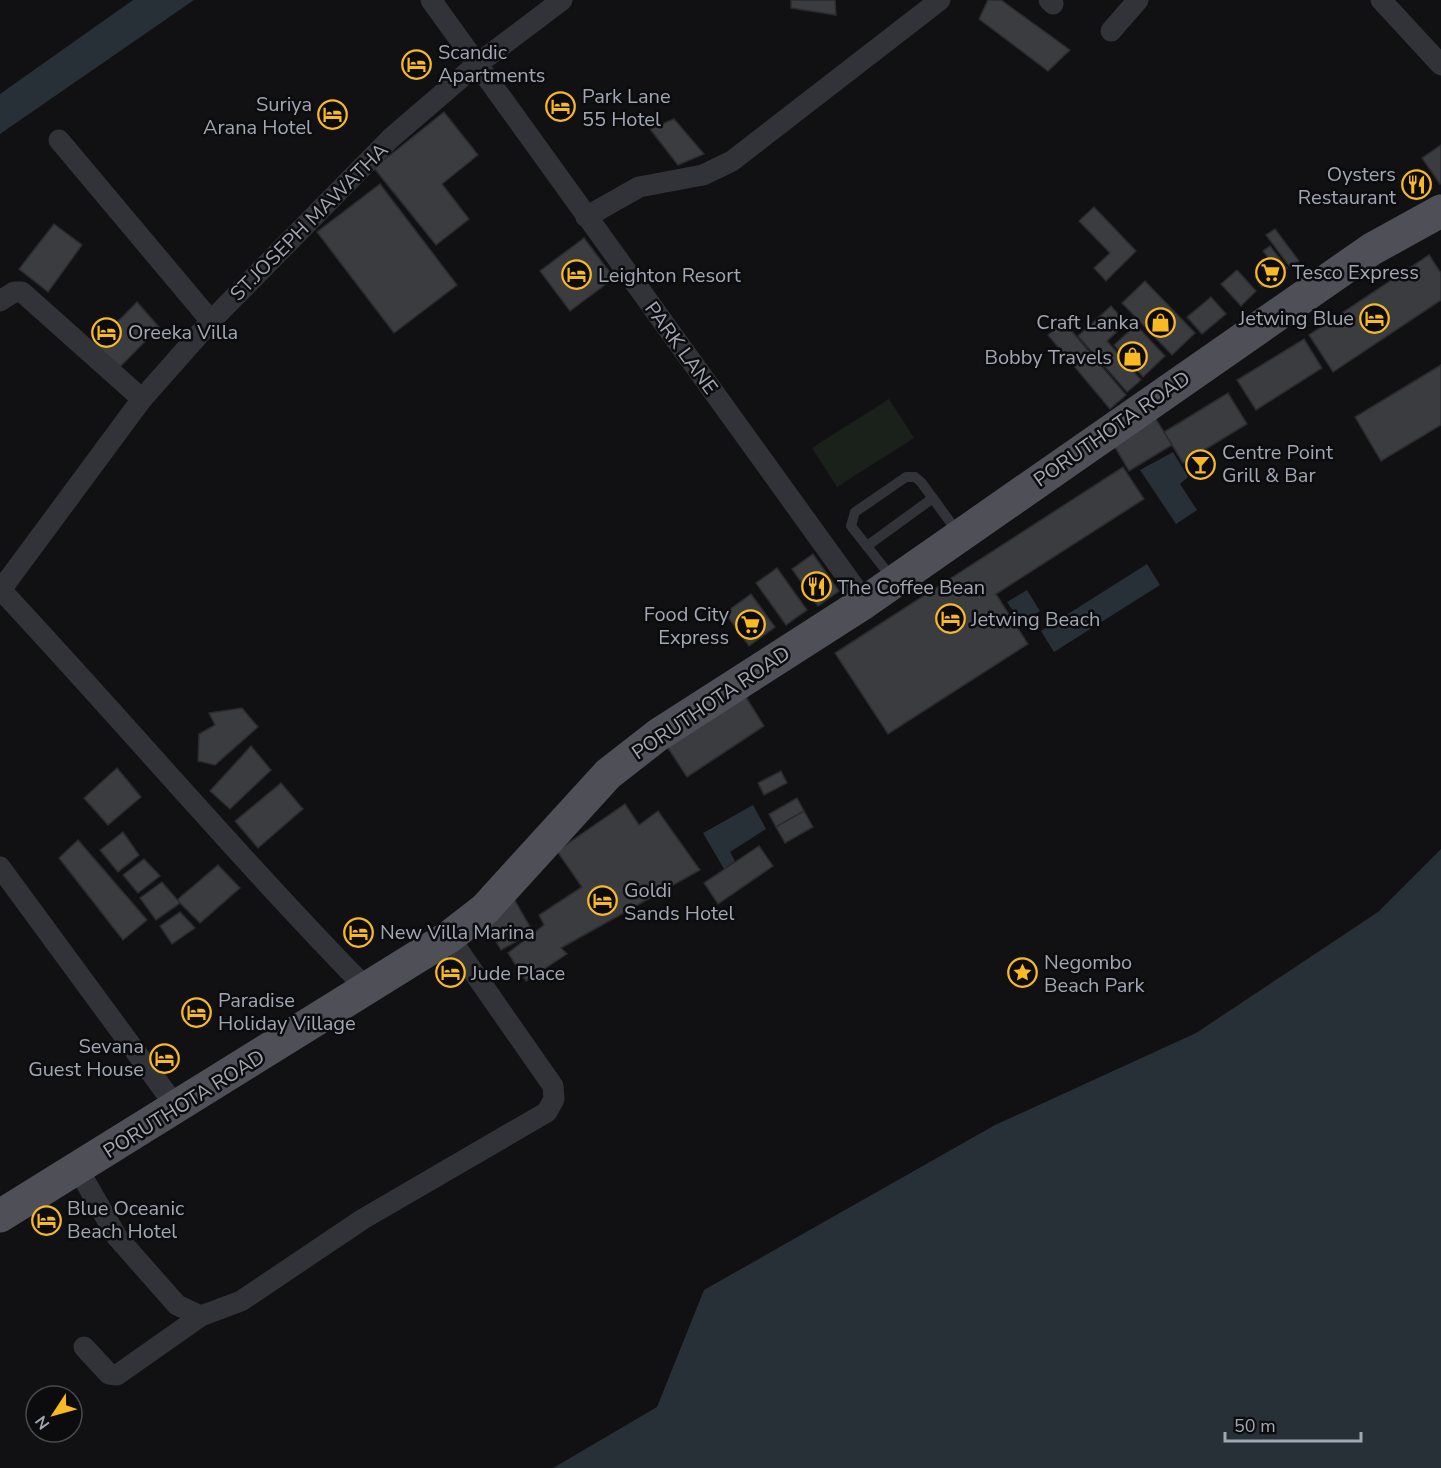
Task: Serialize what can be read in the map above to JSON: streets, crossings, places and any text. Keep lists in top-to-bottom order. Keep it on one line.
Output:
{"streets":{"main road":["PORUTHOTA ROAD"],"street":["ST.JOSEPH MAWATHA","PARK LANE"]},"crossings":[["ST.JOSEPH MAWATHA","PARK LANE"],["PARK LANE","PORUTHOTA ROAD"]],"places":{"hotel":["Scandic Apartments","Park Lane 55 Hotel","Suriya Arana Hotel","Leighton Resort","Jetwing Blue","Oreeka Villa","Jetwing Beach","Goldi Sands Hotel","New Villa Marina","Jude Place","Paradise Holiday Village","Sevana Guest House","Blue Oceanic Beach Hotel"],"restaurant":["Oysters Restaurant","The Coffee Bean"],"supermarket":["Tesco Express","Food City Express"],"shop":["Craft Lanka","Bobby Travels"],"bar":["Centre Point Grill & Bar"],"place":["Negombo Beach Park"]},"scale_bar":"50 m","north":"bottom left"}
